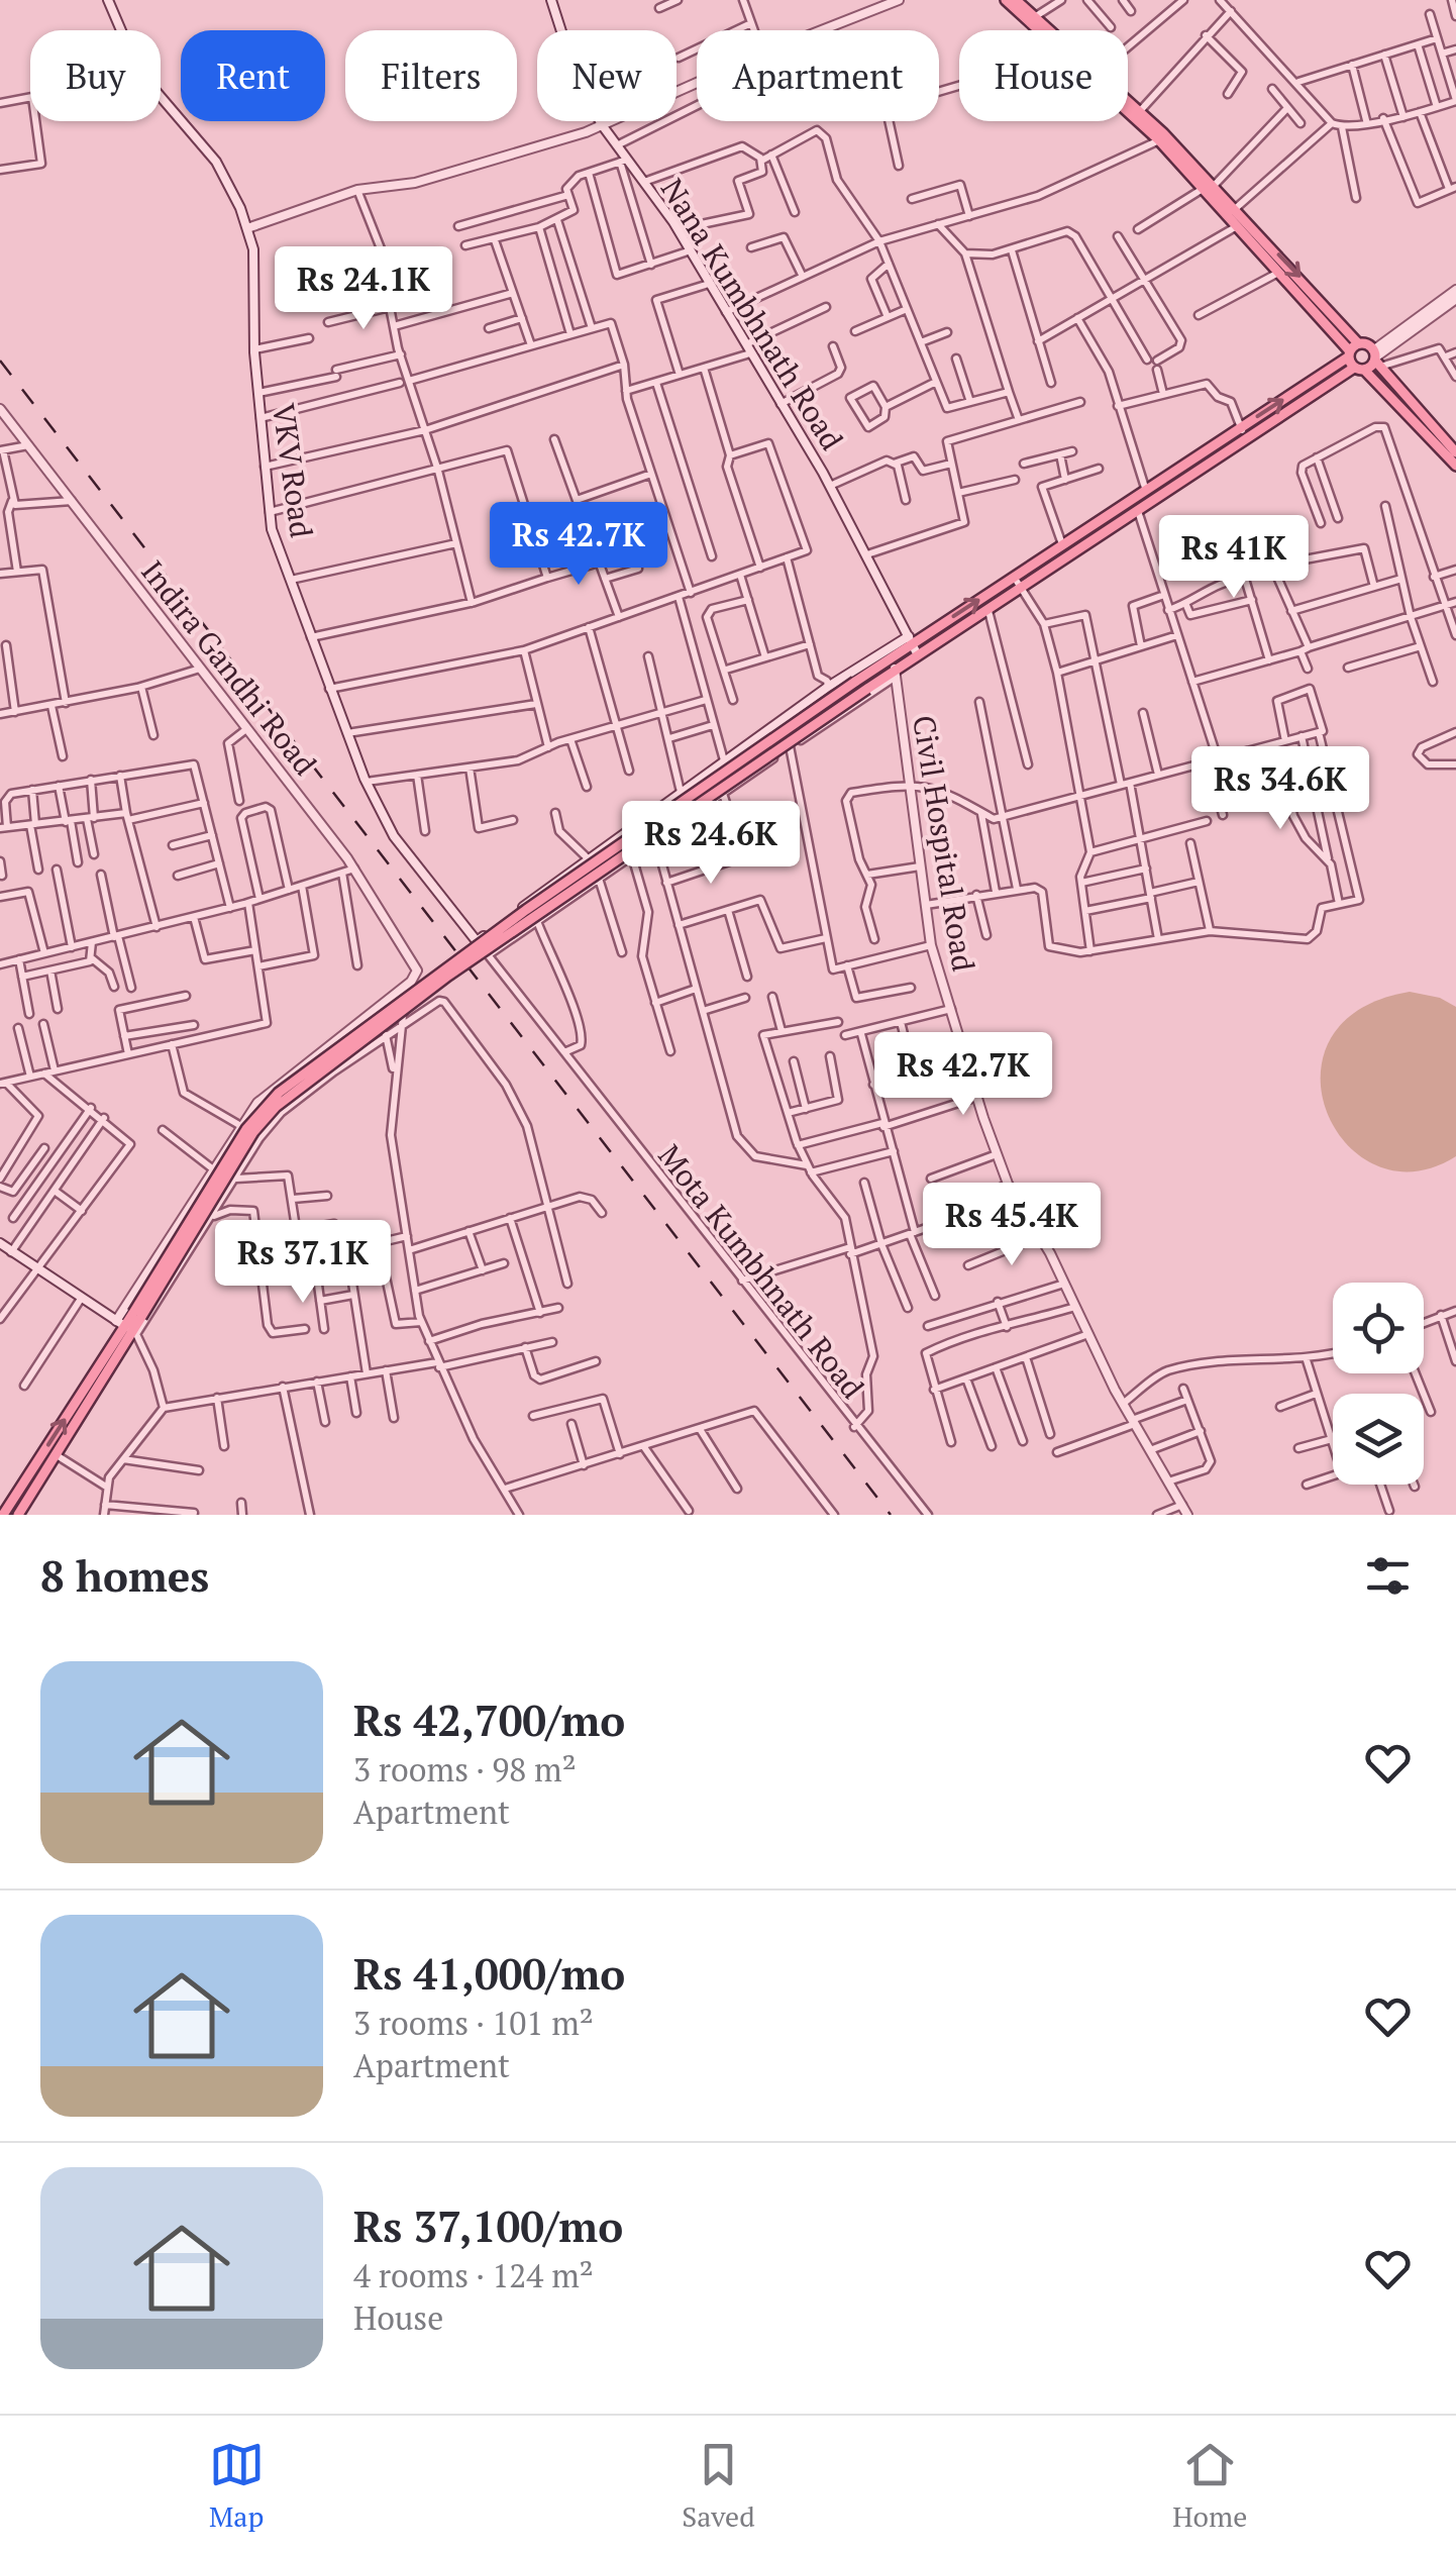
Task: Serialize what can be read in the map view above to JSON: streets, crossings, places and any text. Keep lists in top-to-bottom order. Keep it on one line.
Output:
{"streets":{"street":["Nana Kumbhnath Road","VKV Road","Indira Gandhi Road","Civil Hospital Road","Mota Kumbhnath Road"]},"crossings":[["VKV Road","Mota Kumbhnath Road"]],"page":{"chip":["Buy","Rent","Filters","New","Apartment","House"],"price":["Rs 24.1K","Rs 42.7K","Rs 41K","Rs 34.6K","Rs 24.6K","Rs 42.7K","Rs 45.4K","Rs 37.1K"],"heading":"8 homes","list":[{"name":"Rs 42,700/mo","note":"3 rooms · 98 m² · Apartment"},{"name":"Rs 41,000/mo","note":"3 rooms · 101 m² · Apartment"},{"name":"Rs 37,100/mo","note":"4 rooms · 124 m² · House"}],"tabs":["Map","Saved","Home"]}}
